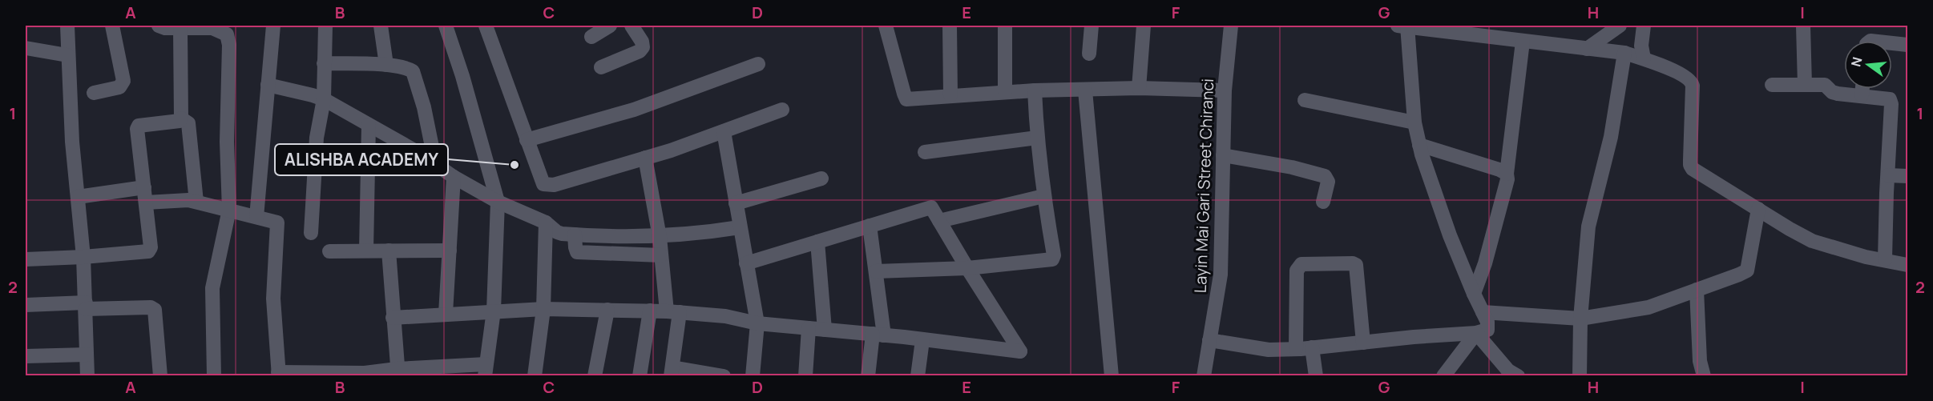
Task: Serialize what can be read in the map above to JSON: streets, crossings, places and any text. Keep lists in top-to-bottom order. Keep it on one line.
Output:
{"streets":{"street":["Layin Mai Gari Street Chiranci"]},"places":["ALISHBA ACADEMY"],"north":"left","grid":{"columns":["A","B","C","D","E","F","G","H","I"],"rows":["1","2"]}}
